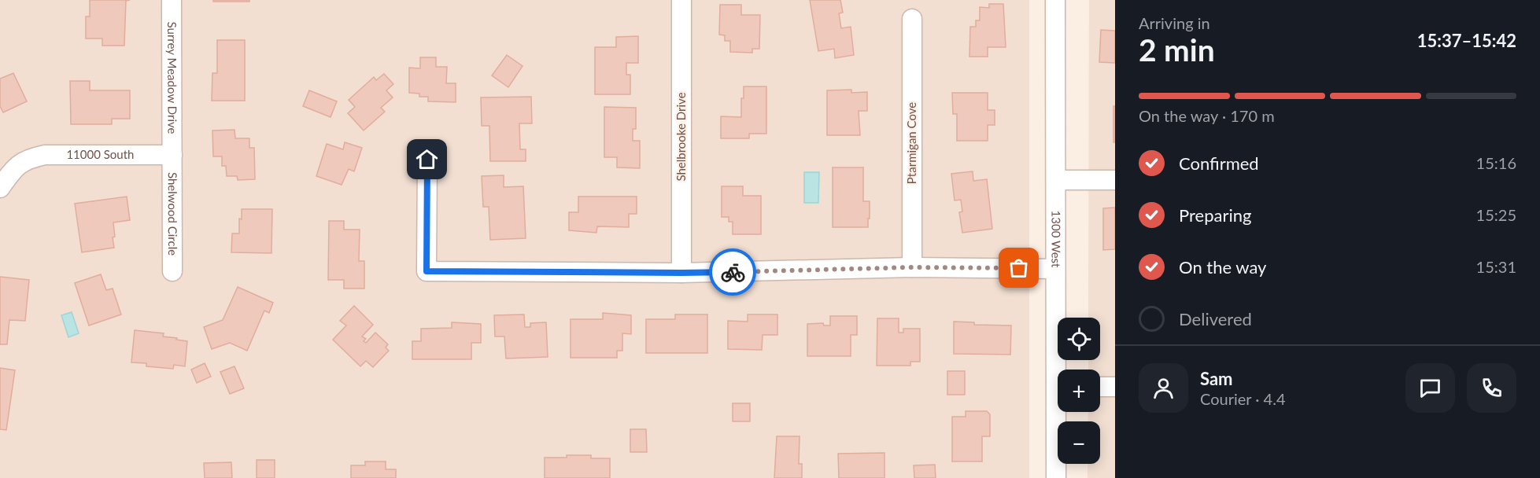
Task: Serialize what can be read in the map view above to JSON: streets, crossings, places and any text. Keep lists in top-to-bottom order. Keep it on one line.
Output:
{"streets":{"street":["Surrey Meadow Drive","Shelbrooke Drive","Ptarmigan Cove","11000 South","Shelwood Circle","1300 West"]},"crossings":[["Surrey Meadow Drive","11000 South"],["Surrey Meadow Drive","Shelwood Circle"],["11000 South","Shelwood Circle"]],"page":{"heading":["2 min","Arriving in","15:37–15:42"],"panel":["Sam","Courier · 4.4"],"bar":"On the way · 170 m","list":[["Confirmed","15:16"],["Preparing","15:25"],["On the way","15:31"],"Delivered"],"map_buttons":["+","−"]}}
